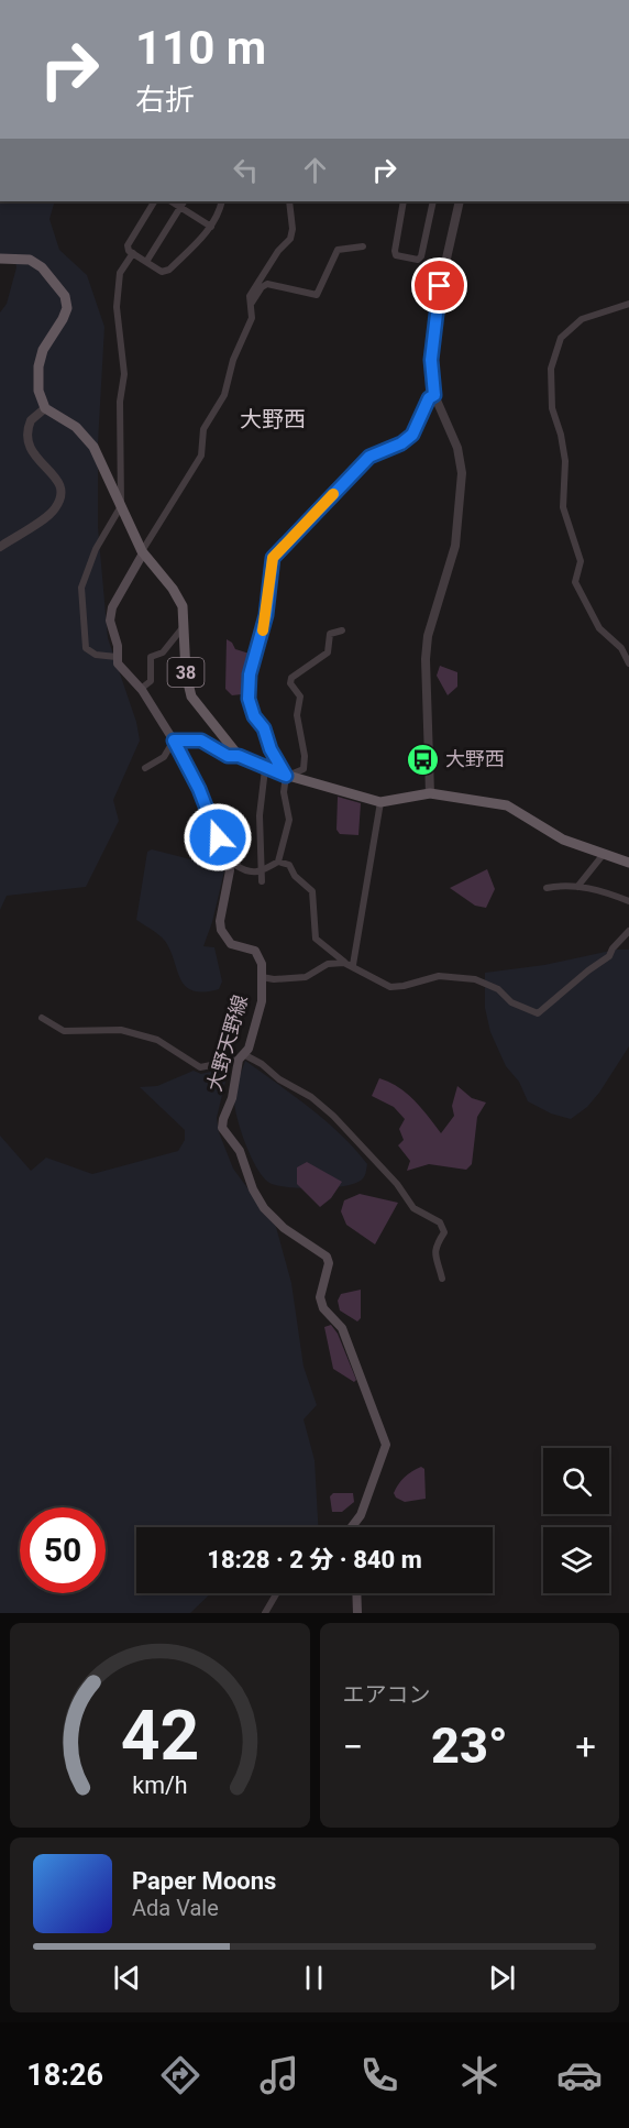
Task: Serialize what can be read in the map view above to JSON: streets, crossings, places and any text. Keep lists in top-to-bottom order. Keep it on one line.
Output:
{"streets":{"main road":["38","大野天野線"]},"crossings":[["38","大野天野線"]],"districts":["大野西"],"places":{"bus stop":["大野西"]},"page":{"turn":["110 m","右折"],"limit":"50","trip":"18:28 · 2 分 · 840 m","tile":"エアコン","heat":["−","23°","+"],"song":["Paper Moons","Ada Vale"],"tabs":"18:26","gauge":["42","km/h"]}}
